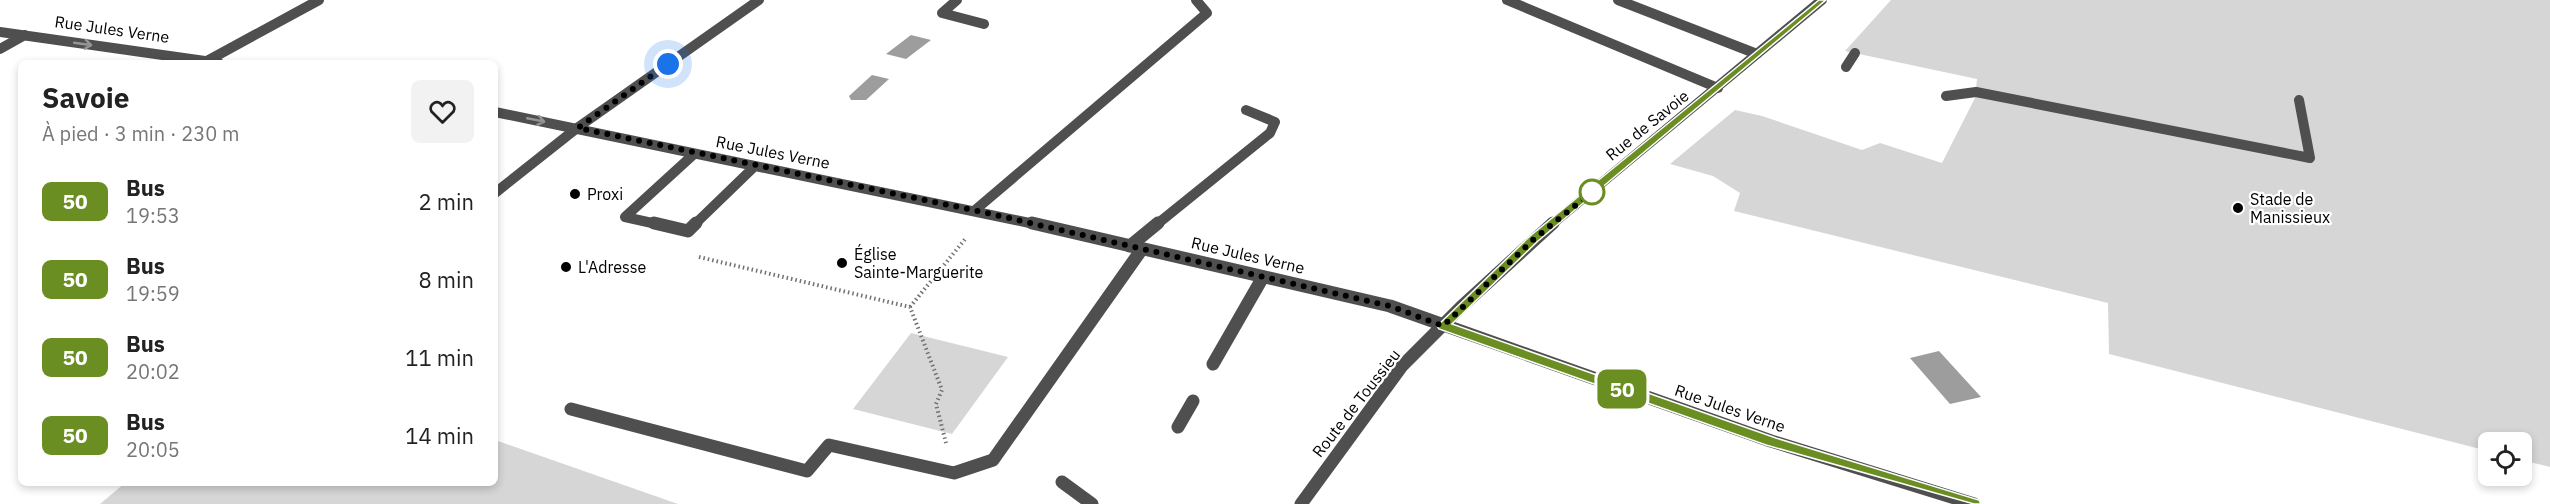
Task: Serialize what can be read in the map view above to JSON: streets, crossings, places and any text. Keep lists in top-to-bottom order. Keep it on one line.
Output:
{"streets":{"street":["Rue Jules Verne","Rue de Savoie","Route de Toussieu"]},"crossings":[["Rue Jules Verne","Rue de Savoie"],["Rue Jules Verne","Route de Toussieu"],["Rue de Savoie","Route de Toussieu"]],"places":["Proxi","Stade de Manissieux","Église Sainte-Marguerite","L'Adresse"],"lines":["bus line 50"],"page":{"on_map":"50","heading":["Savoie","À pied · 3 min · 230 m"],"list":[{"mark":"50","name":"Bus","note":"19:53","value":"2 min"},{"mark":"50","name":"Bus","note":"19:59","value":"8 min"},{"mark":"50","name":"Bus","note":"20:02","value":"11 min"},{"mark":"50","name":"Bus","note":"20:05","value":"14 min"}]}}
